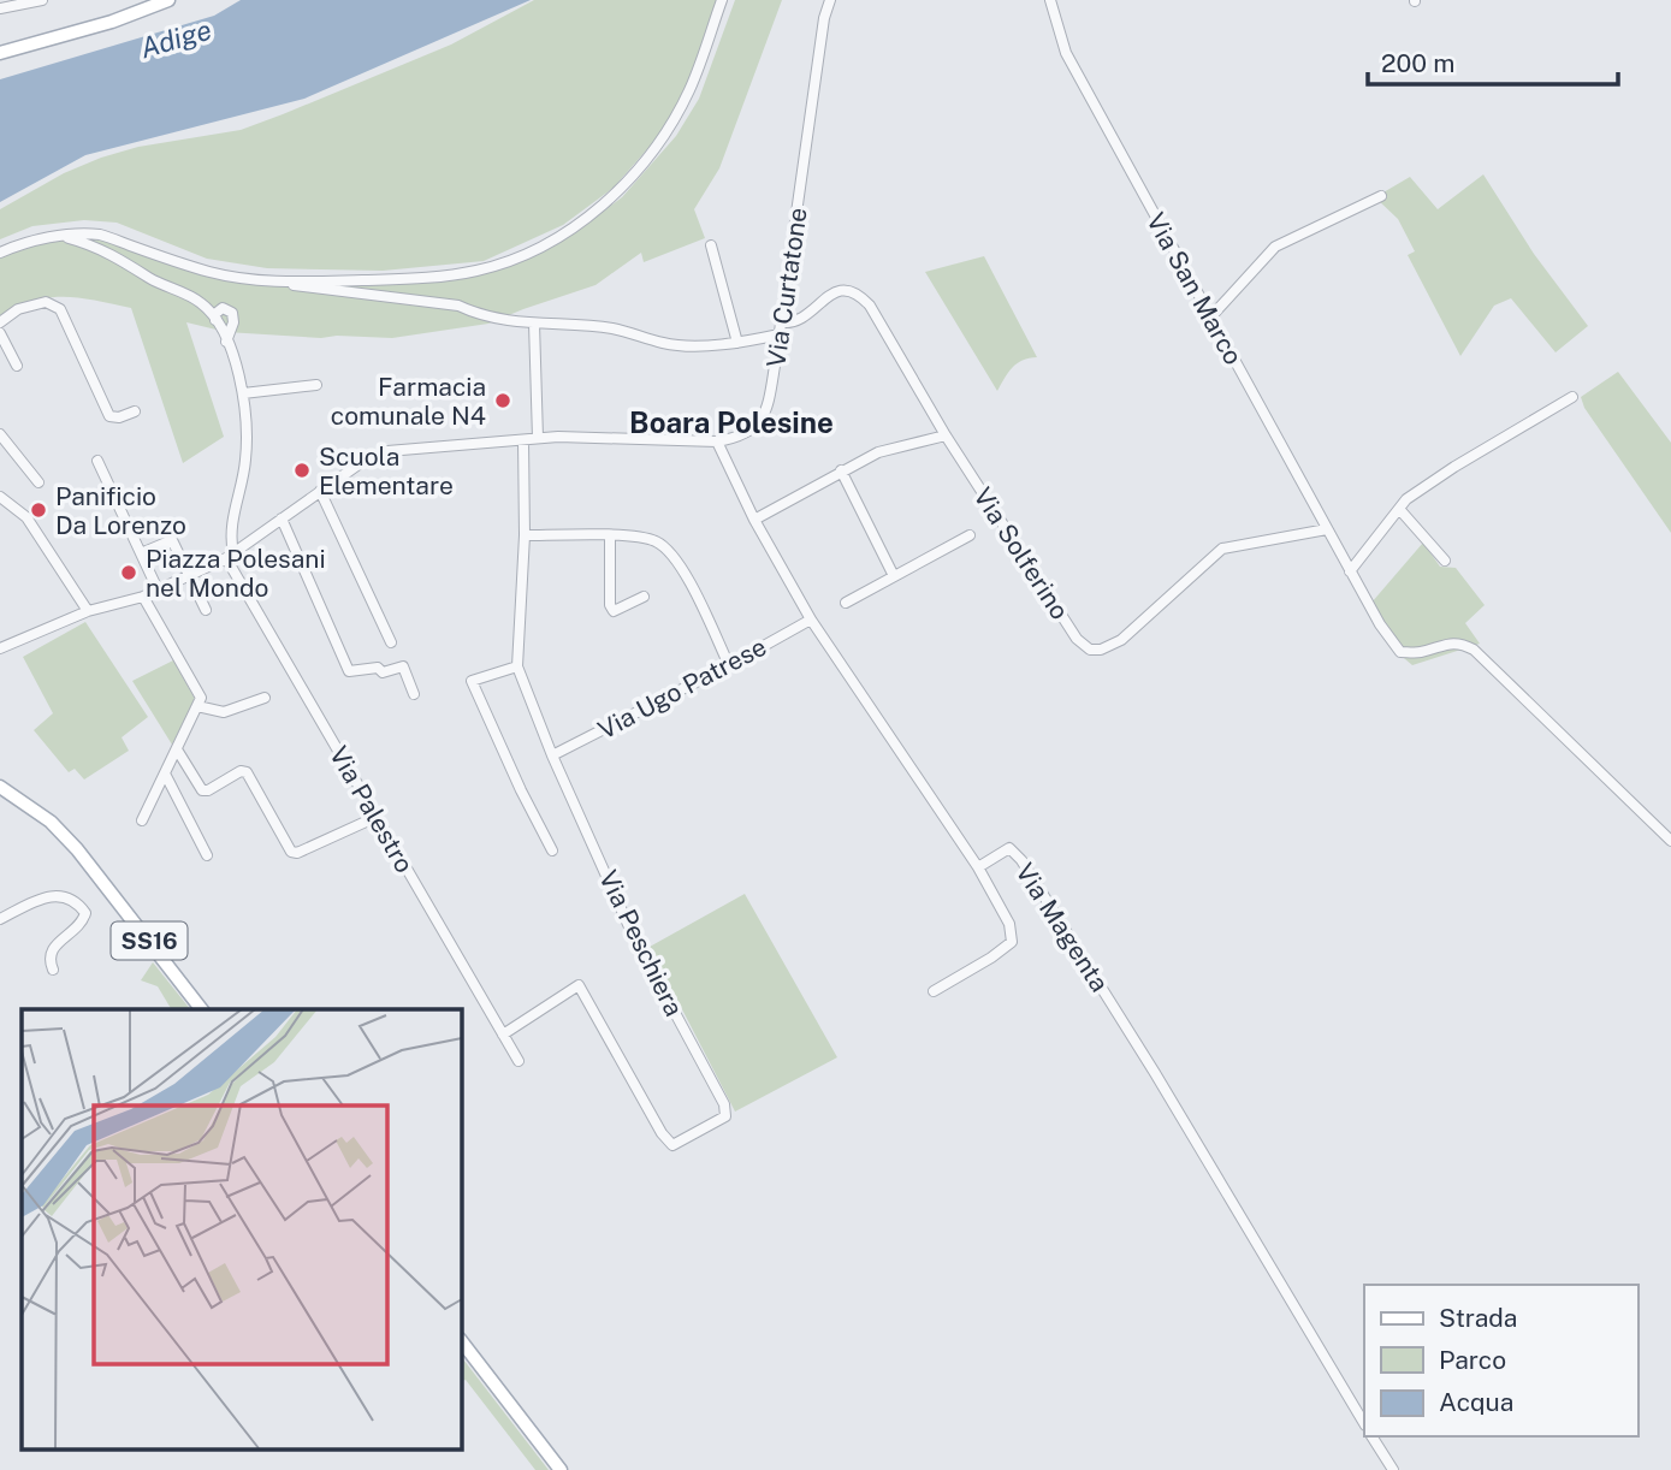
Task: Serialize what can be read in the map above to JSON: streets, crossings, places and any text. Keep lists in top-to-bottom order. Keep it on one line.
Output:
{"streets":{"main road":["SS16"],"street":["Via Curtatone","Via San Marco","Via Solferino","Via Ugo Patrese","Via Palestro","Via Magenta","Via Peschiera"]},"crossings":[["Via Curtatone","Via Solferino"],["Via Curtatone","Via Palestro"],["Via Curtatone","Via Magenta"],["Via Curtatone","Via Peschiera"],["Via San Marco","Via Solferino"],["Via Ugo Patrese","Via Magenta"],["Via Ugo Patrese","Via Peschiera"],["Via Palestro","Via Peschiera"]],"districts":["Boara Polesine"],"water":["Adige"],"places":["Farmacia comunale N4","Scuola Elementare","Panificio Da Lorenzo","Piazza Polesani nel Mondo"],"legend":["Strada","Parco","Acqua"],"scale_bar":"200 m"}
